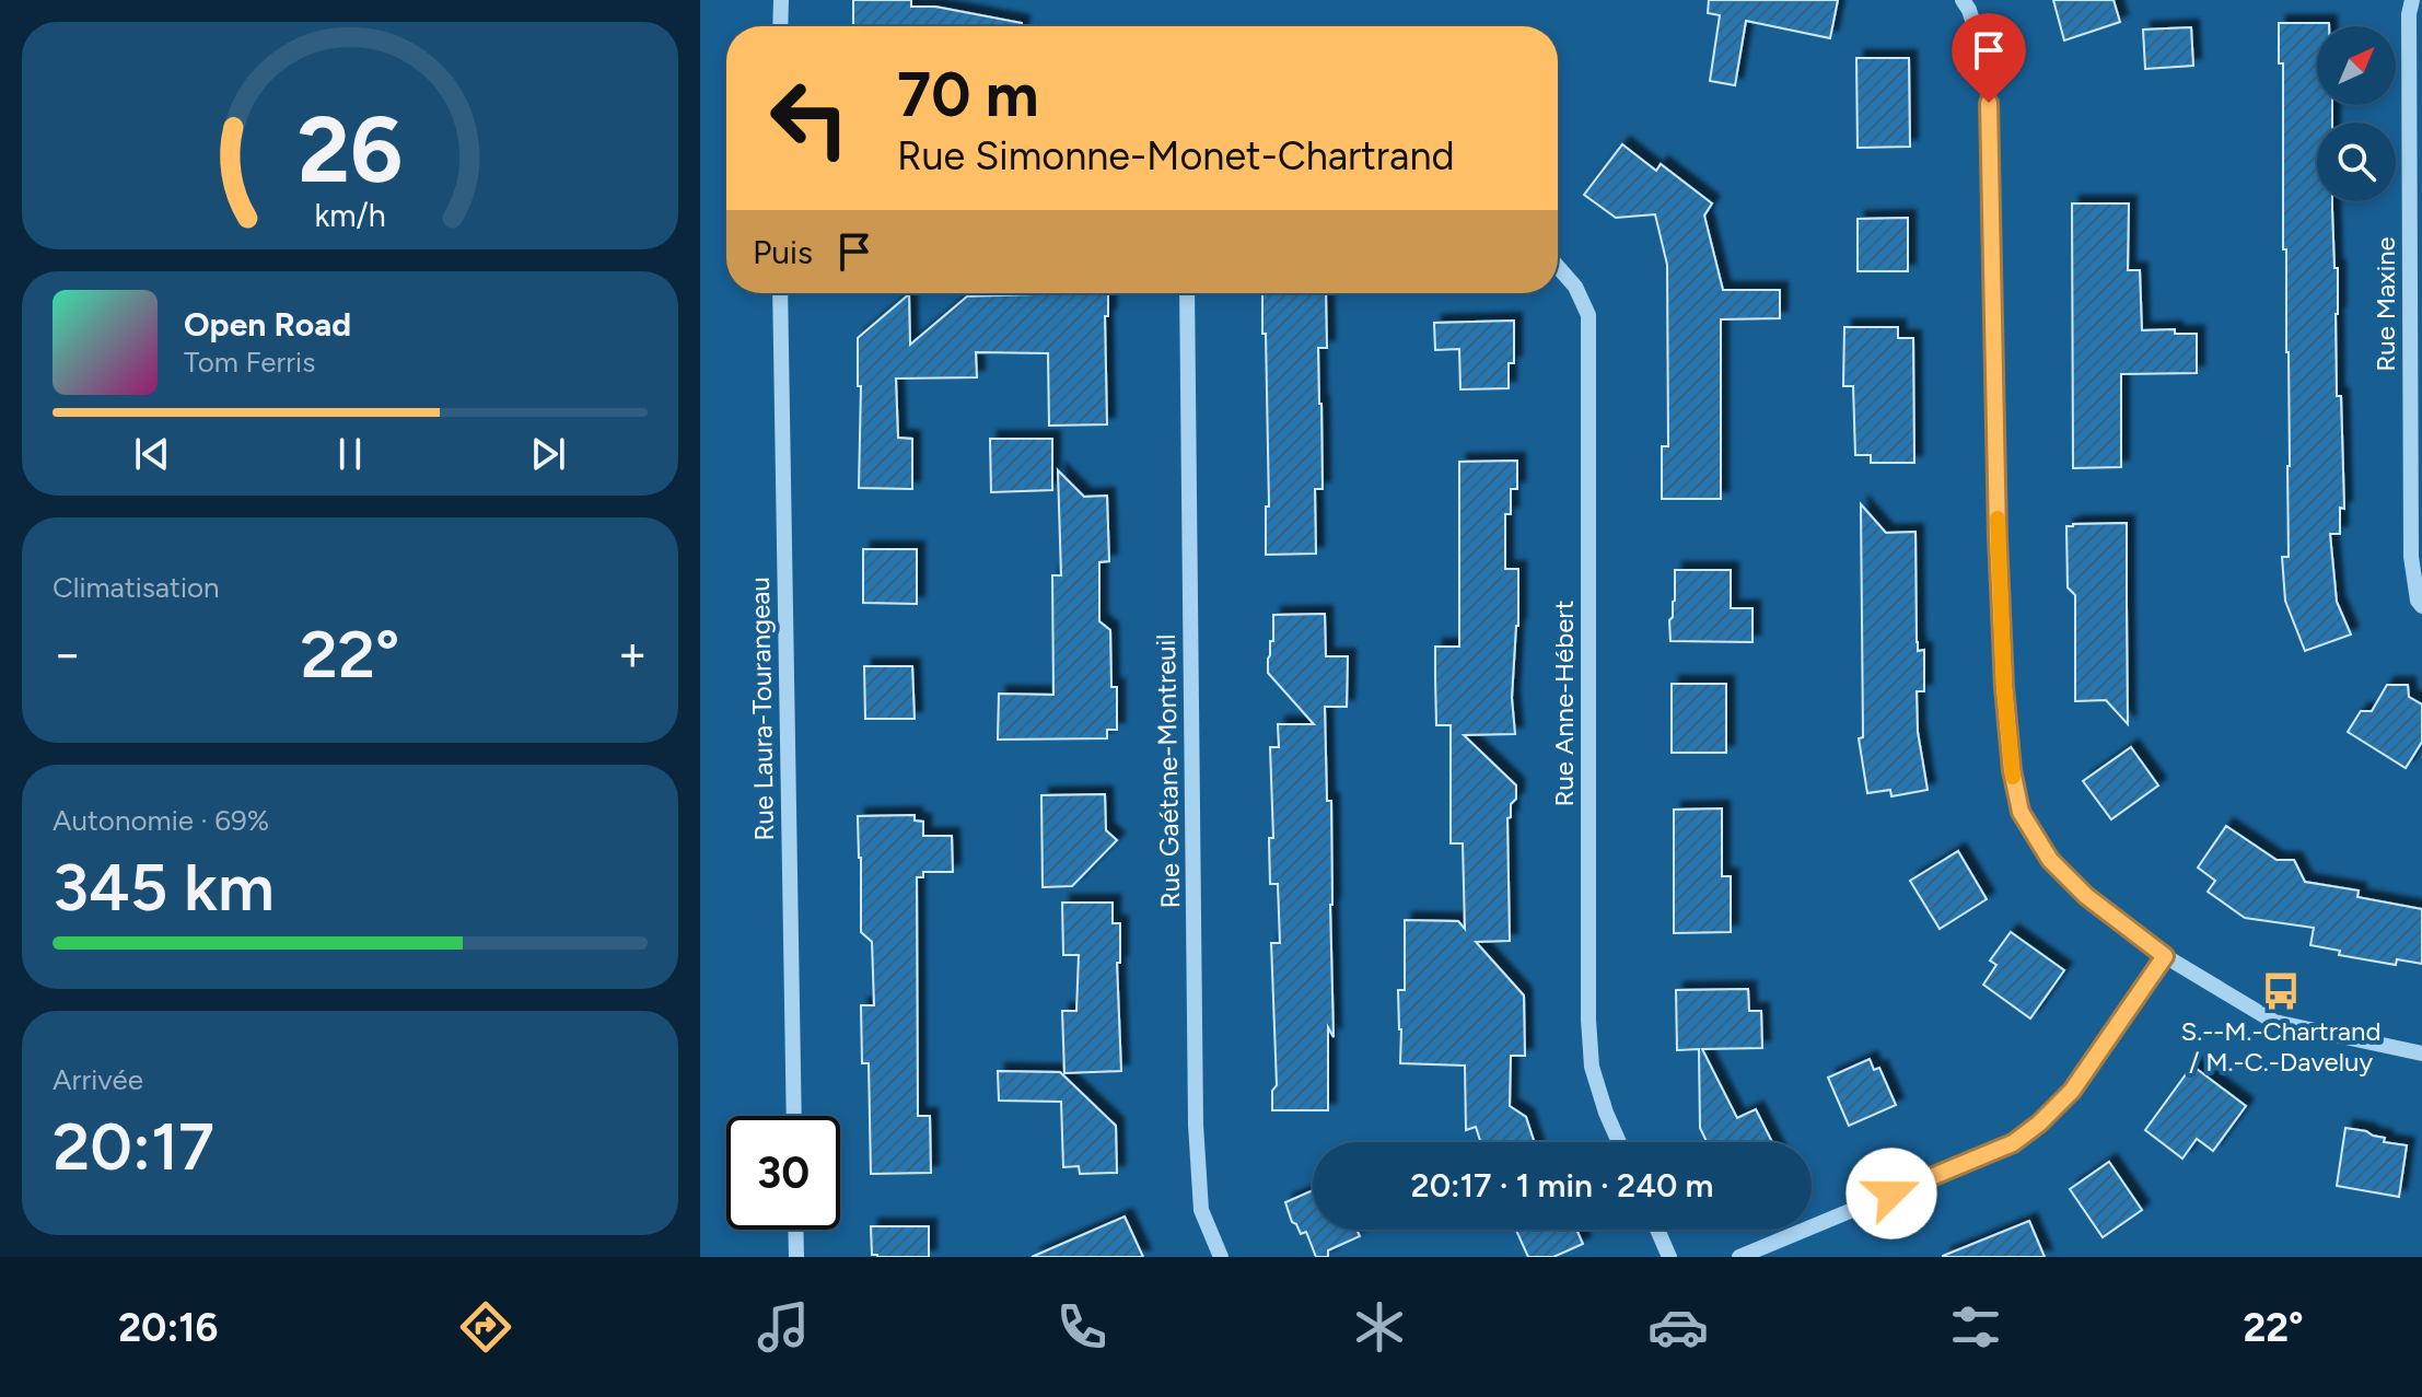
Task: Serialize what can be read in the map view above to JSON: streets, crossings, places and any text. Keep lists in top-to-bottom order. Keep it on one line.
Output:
{"streets":{"street":["Rue Maxine","Rue Anne-Hébert","Rue Laura-Tourangeau","Rue Gaétane-Montreuil"]},"places":{"bus stop":["S.--M.-Chartrand / M.-C.-Daveluy"]},"north":"top right","page":{"turn":["70 m","Rue Simonne-Monet-Chartrand"],"then":"Puis","song":["Open Road","Tom Ferris"],"tile":["Climatisation",["Autonomie · 69%","345 km"],["Arrivée","20:17"]],"heat":["−","22°","+"],"limit":"30","trip":"20:17 · 1 min · 240 m","tabs":["20:16","22°"],"gauge":["26","km/h"]}}
